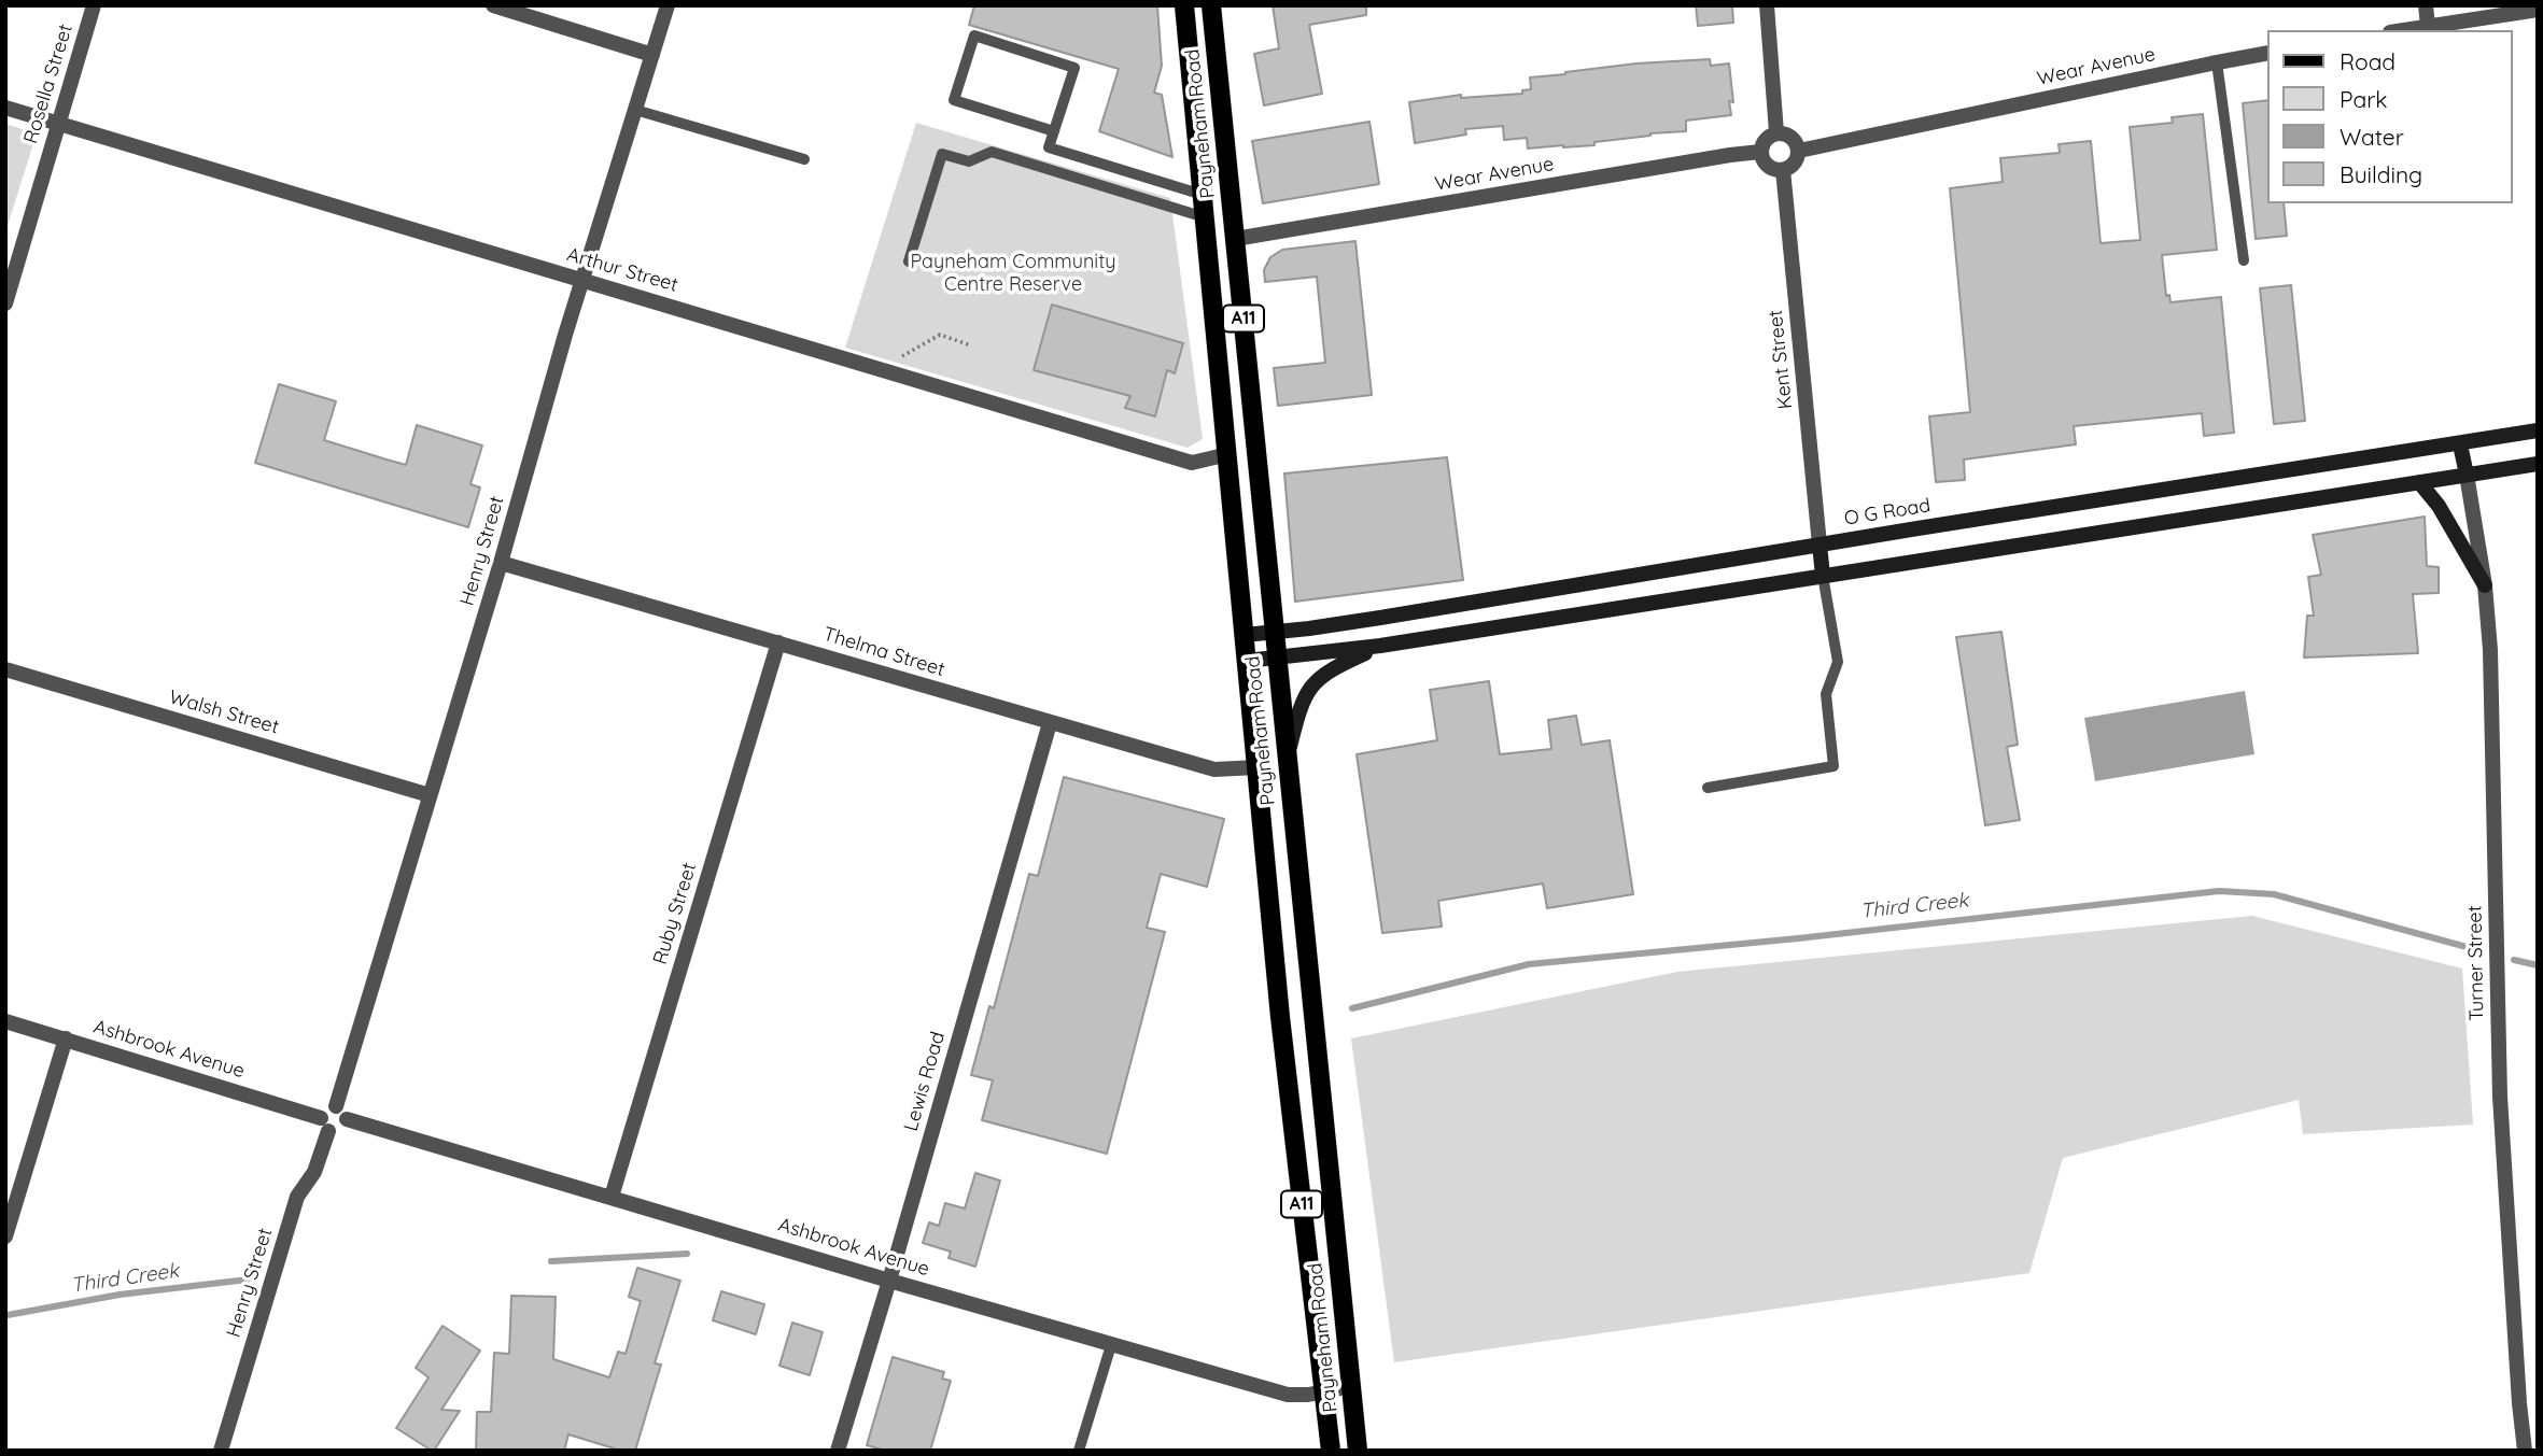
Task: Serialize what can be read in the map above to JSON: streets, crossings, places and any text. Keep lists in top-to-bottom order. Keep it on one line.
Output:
{"streets":{"main road":["Payneham Road","A11","O G Road"],"street":["Wear Avenue","Rosella Street","Arthur Street","Kent Street","Henry Street","Thelma Street","Walsh Street","Ruby Street","Turner Street","Ashbrook Avenue","Lewis Road"]},"crossings":[["Wear Avenue","Payneham Road"],["Wear Avenue","Kent Street"],["Rosella Street","Arthur Street"],["Payneham Road","Arthur Street"],["Payneham Road","O G Road"],["Payneham Road","Thelma Street"],["Payneham Road","Ashbrook Avenue"],["Arthur Street","Henry Street"],["Kent Street","O G Road"],["Henry Street","Thelma Street"],["Henry Street","Walsh Street"],["Henry Street","Ashbrook Avenue"],["Thelma Street","Ruby Street"],["Thelma Street","Lewis Road"],["Ruby Street","Ashbrook Avenue"],["Ashbrook Avenue","Lewis Road"]],"water":["Third Creek"],"parks":["Payneham Community Centre Reserve"],"legend":["Road","Park","Water","Building"]}
